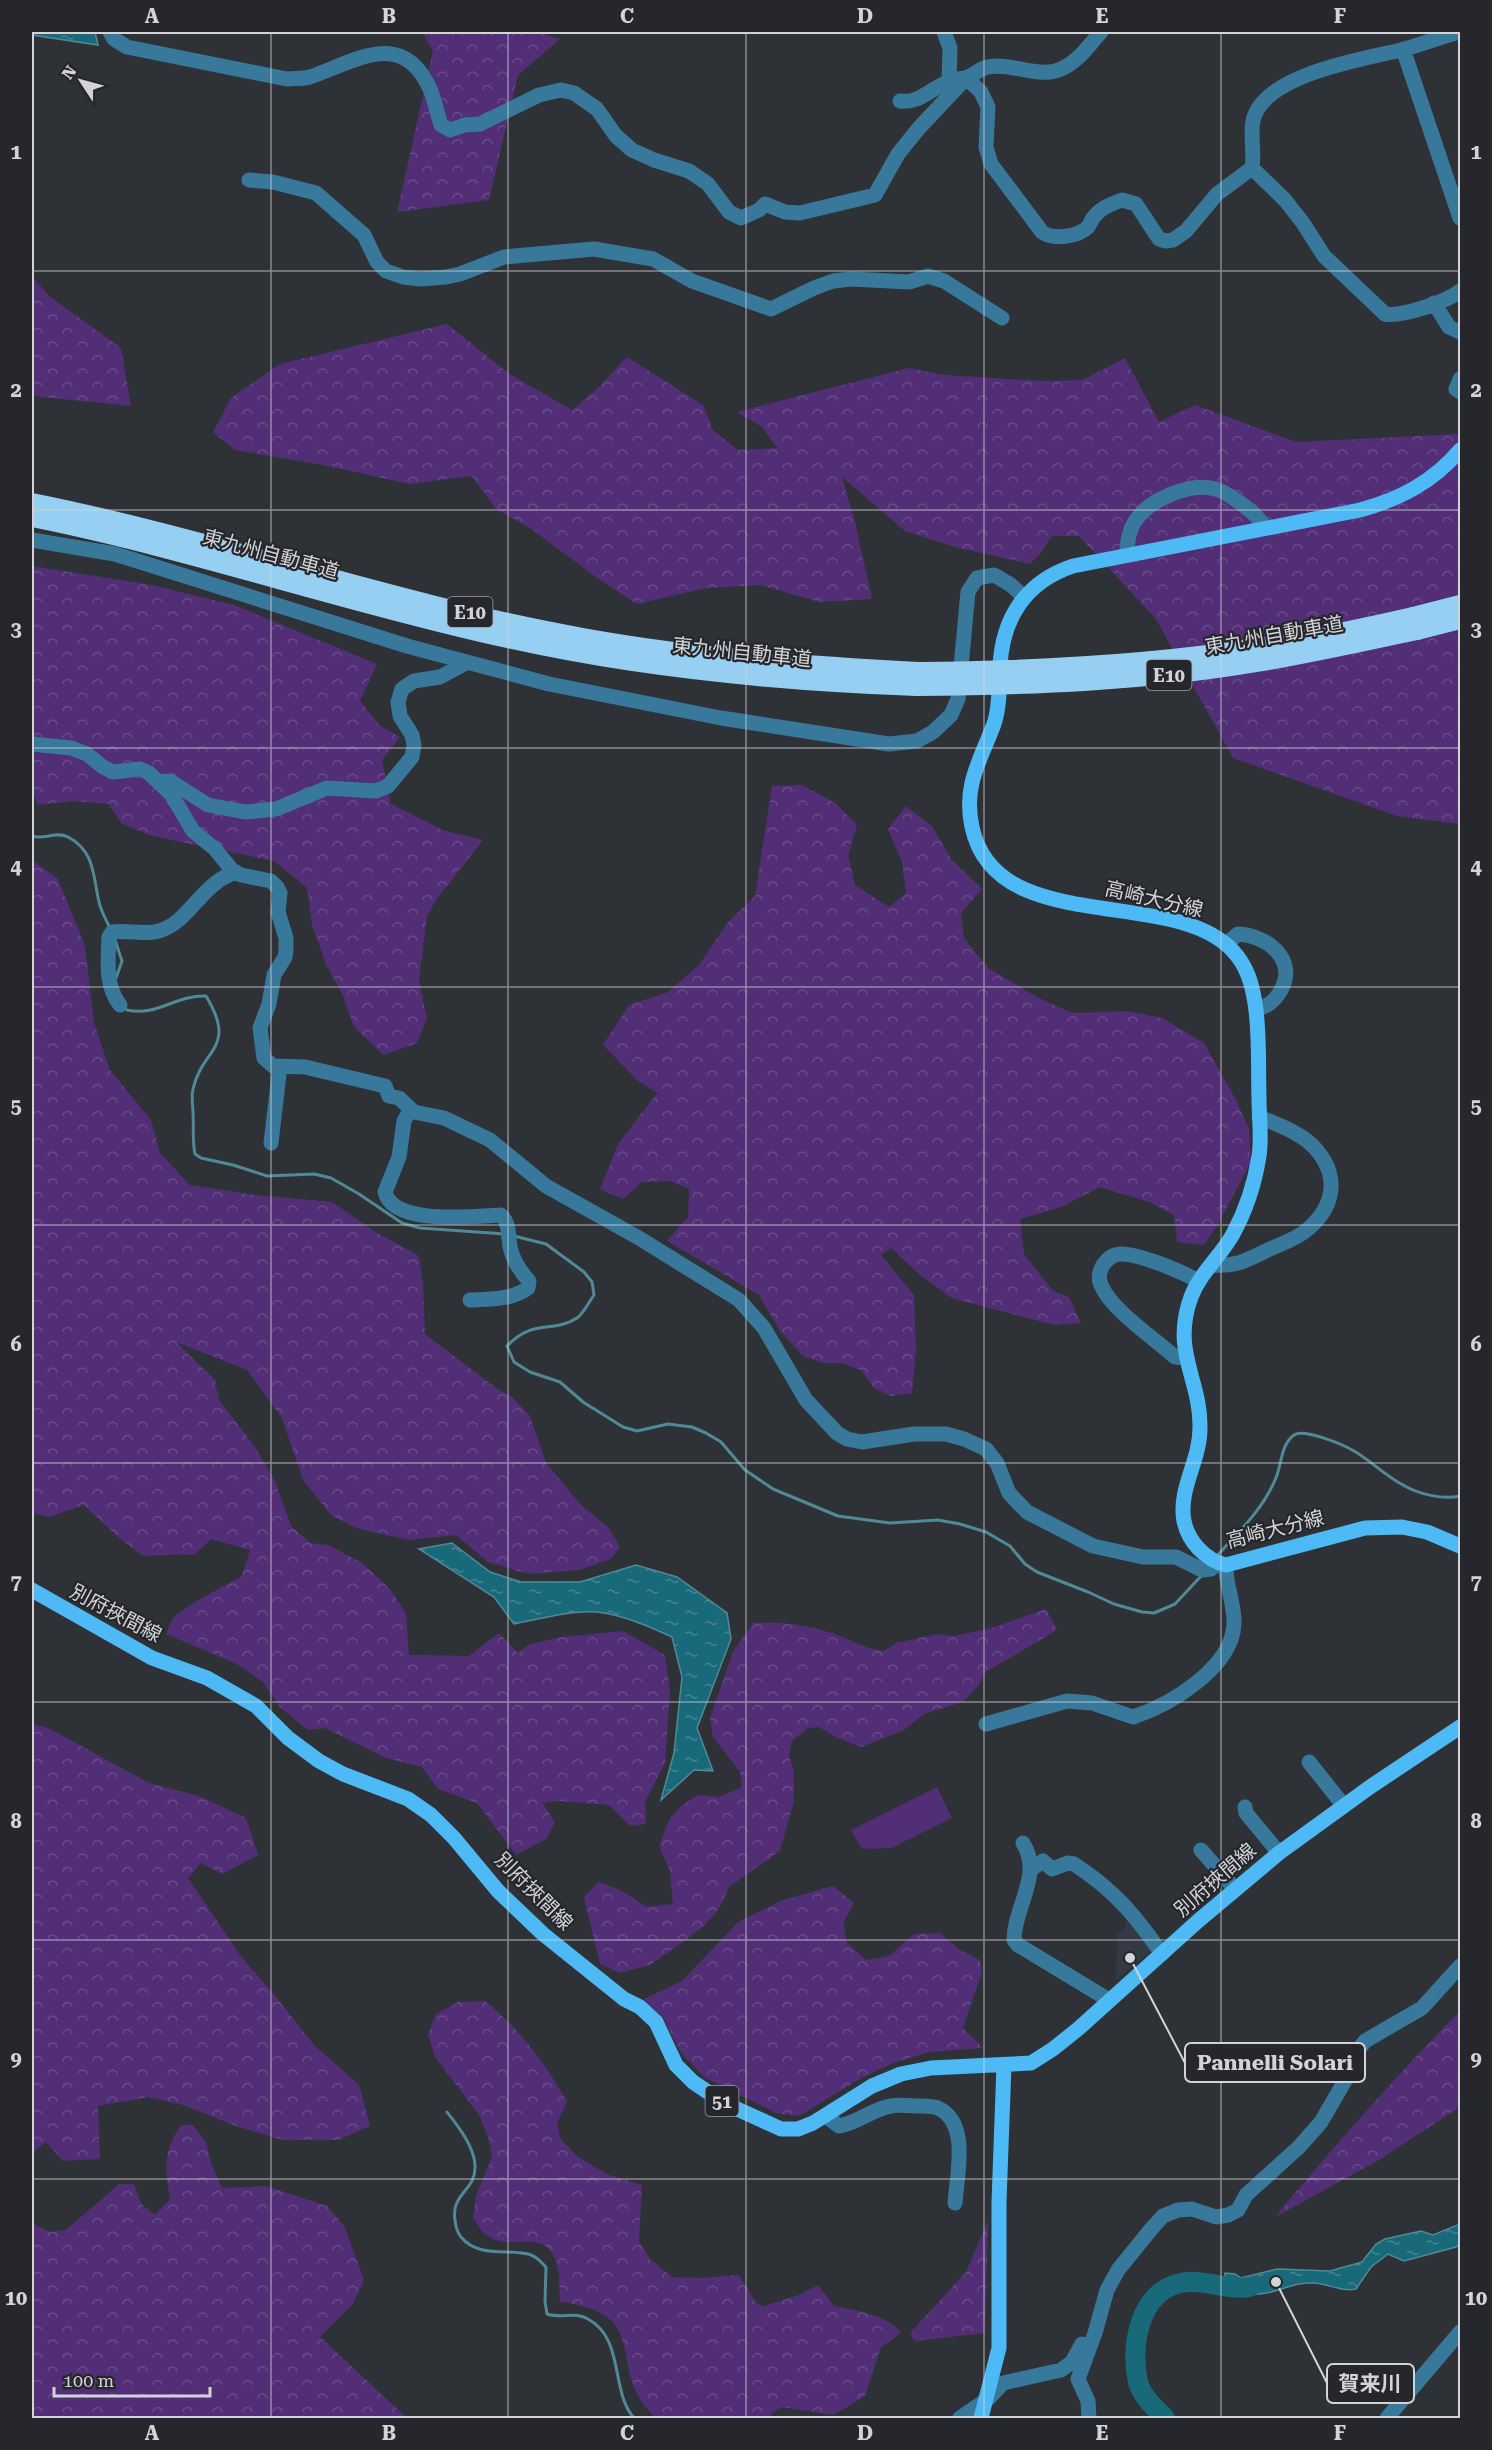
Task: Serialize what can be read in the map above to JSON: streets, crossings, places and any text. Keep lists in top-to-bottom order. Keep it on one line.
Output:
{"streets":{"highway":["東九州自動車道","E10"],"main road":["高崎大分線","別府挾間線","51"]},"places":["Pannelli Solari","賀来川"],"scale_bar":"100 m","north":"top left","grid":{"columns":["A","B","C","D","E","F"],"rows":["1","2","3","4","5","6","7","8","9","10"]}}
